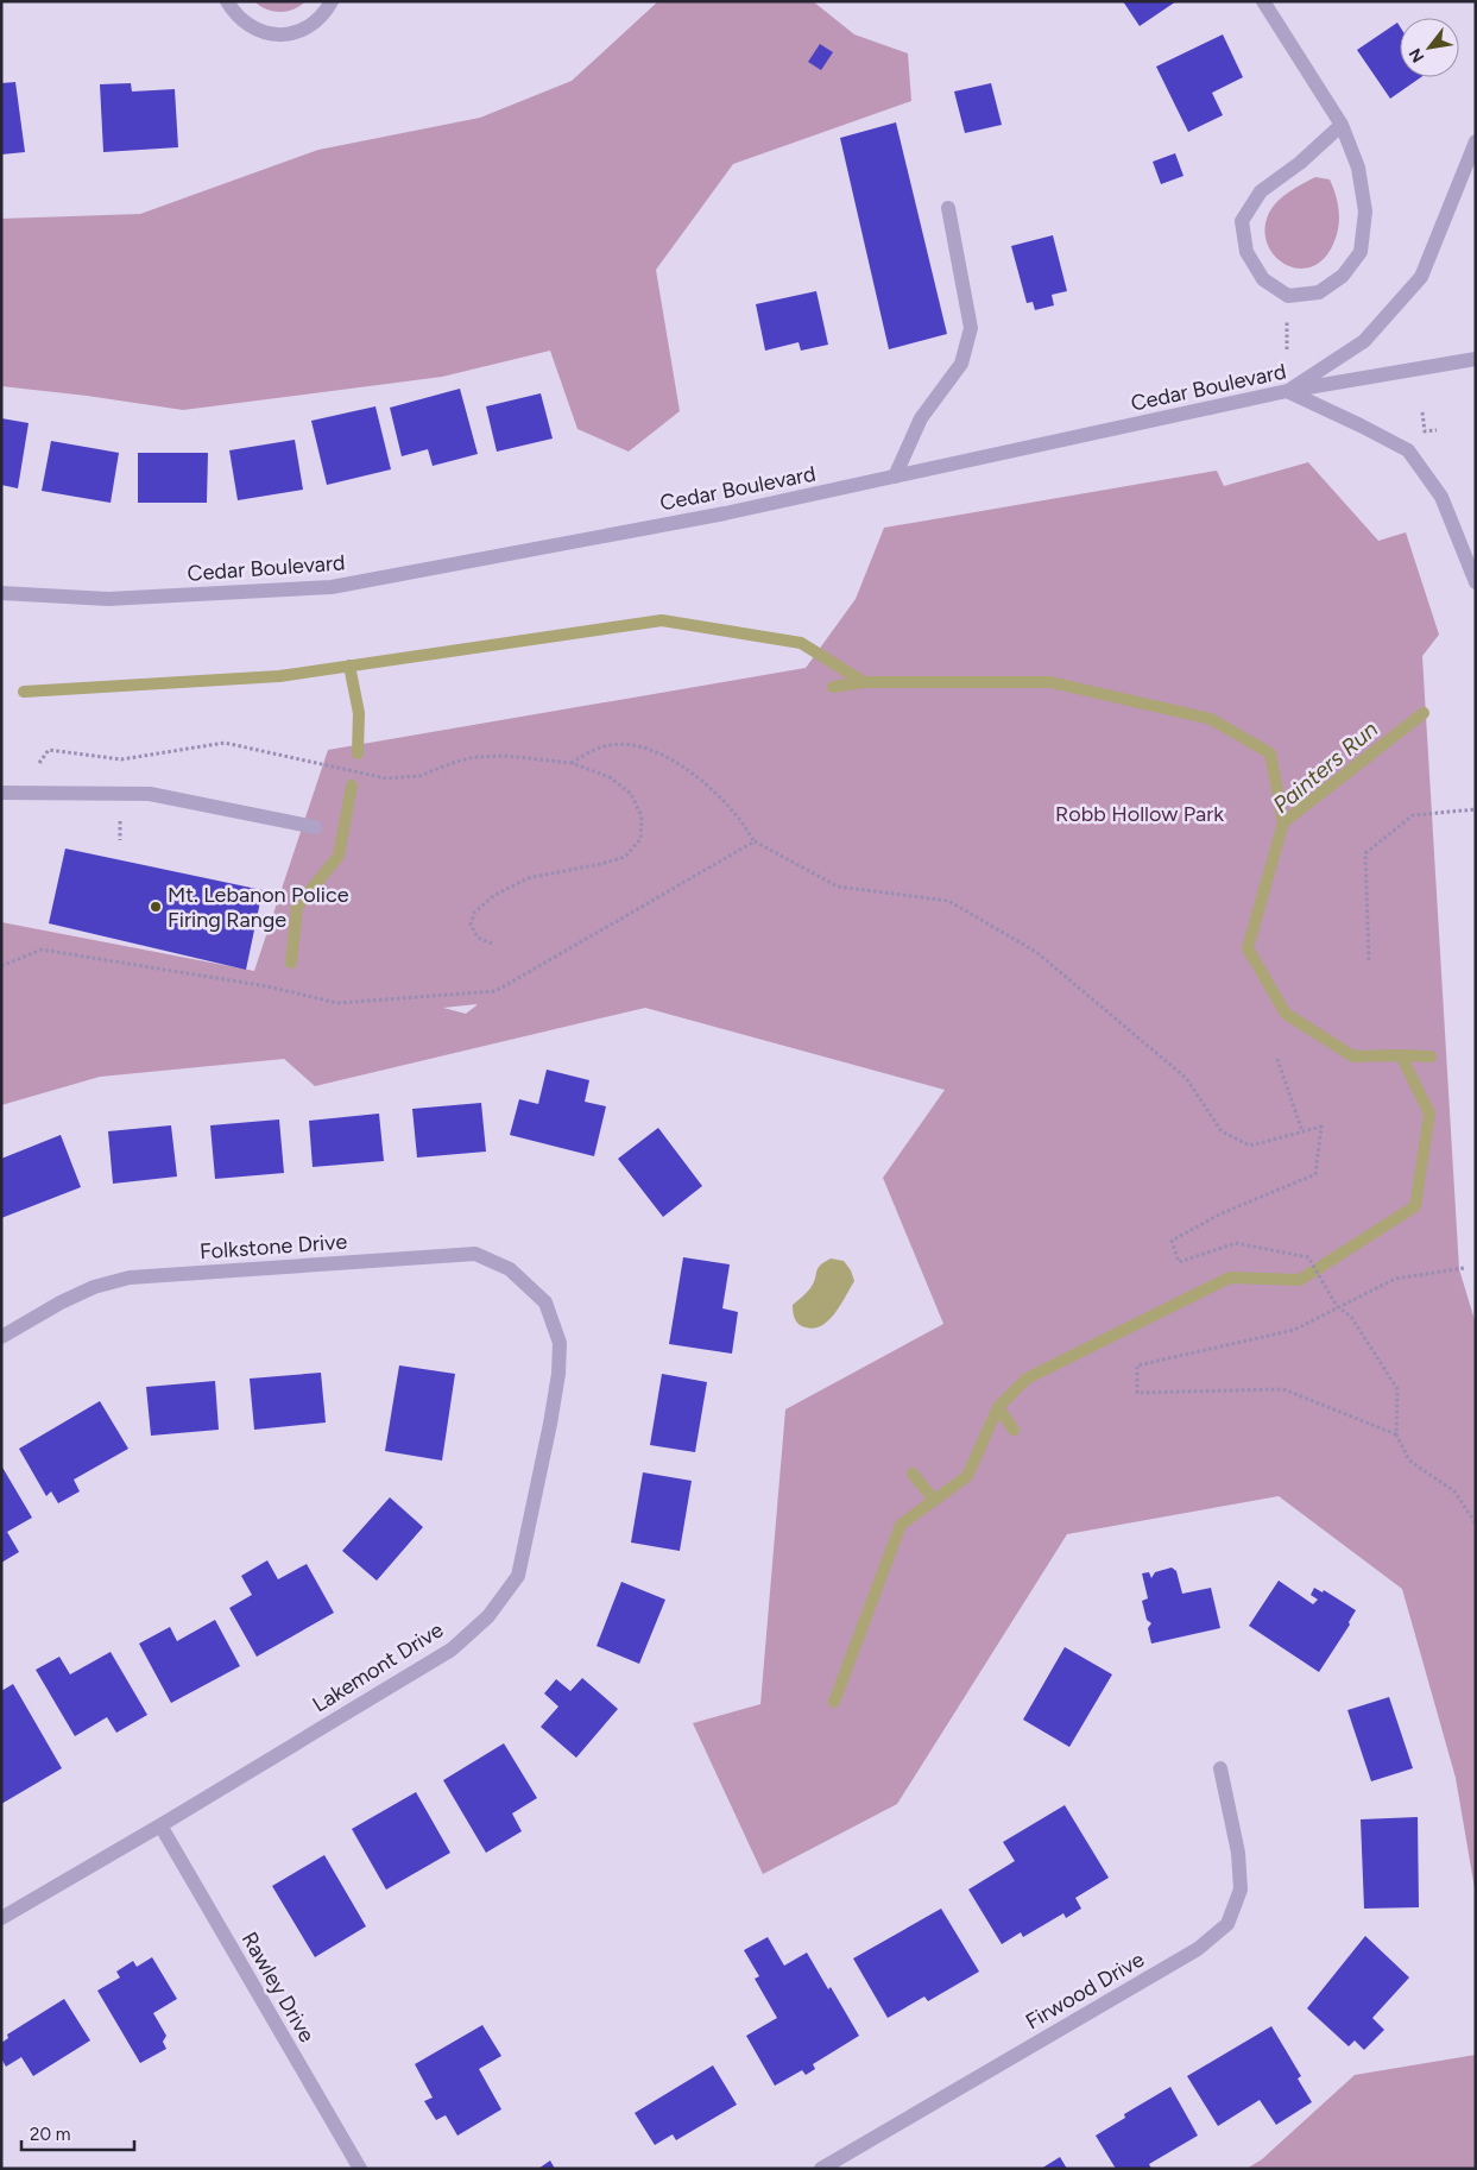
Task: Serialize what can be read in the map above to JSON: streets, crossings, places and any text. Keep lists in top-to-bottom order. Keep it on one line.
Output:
{"streets":{"street":["Cedar Boulevard","Folkstone Drive","Lakemont Drive","Rawley Drive","Firwood Drive"]},"crossings":[["Folkstone Drive","Lakemont Drive"],["Lakemont Drive","Rawley Drive"]],"water":["Painters Run"],"parks":["Robb Hollow Park"],"places":["Mt. Lebanon Police Firing Range"],"scale_bar":"20 m","north":"bottom left"}
